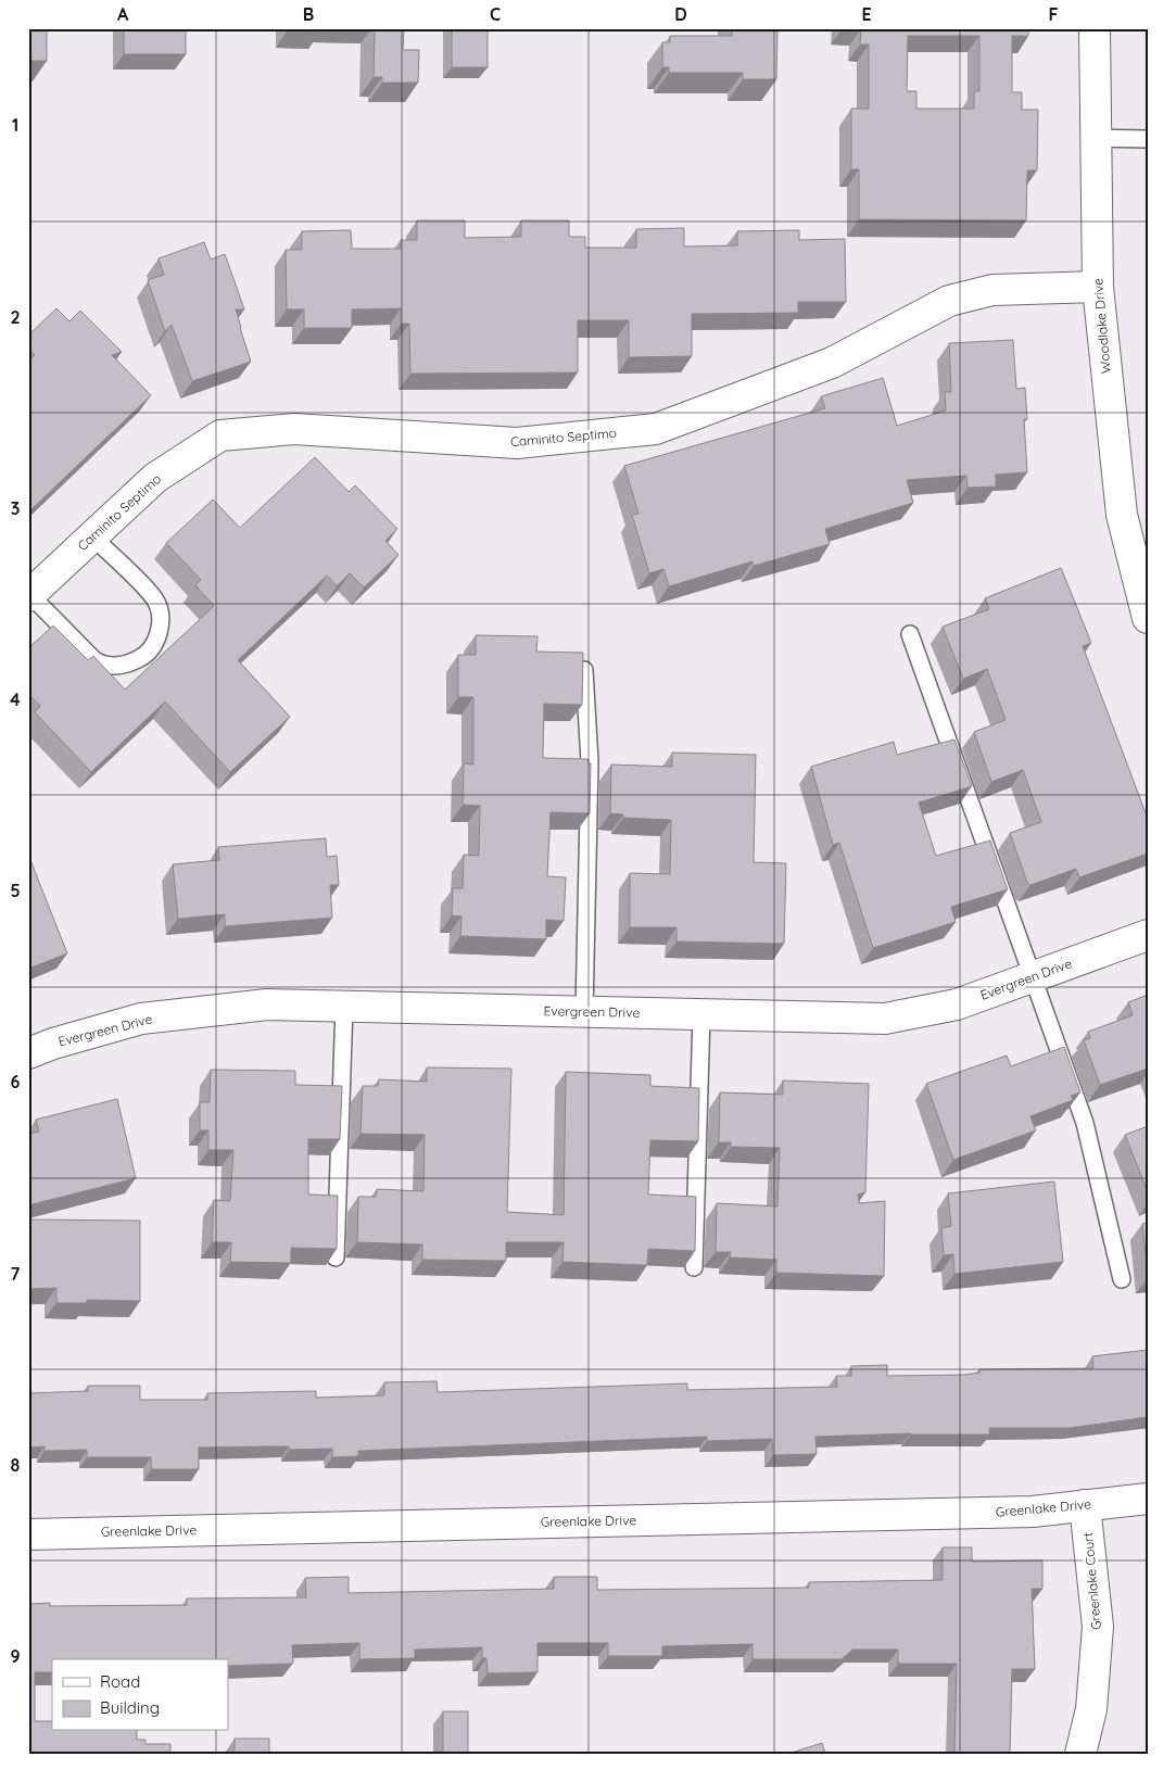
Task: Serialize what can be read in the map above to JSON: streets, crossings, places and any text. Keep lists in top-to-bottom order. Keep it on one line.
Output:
{"streets":{"street":["Woodlake Drive","Caminito Septimo","Evergreen Drive","Greenlake Drive","Greenlake Court"]},"crossings":[["Woodlake Drive","Caminito Septimo"],["Greenlake Drive","Greenlake Court"]],"legend":["Road","Building"],"grid":{"columns":["A","B","C","D","E","F"],"rows":["1","2","3","4","5","6","7","8","9"]}}
